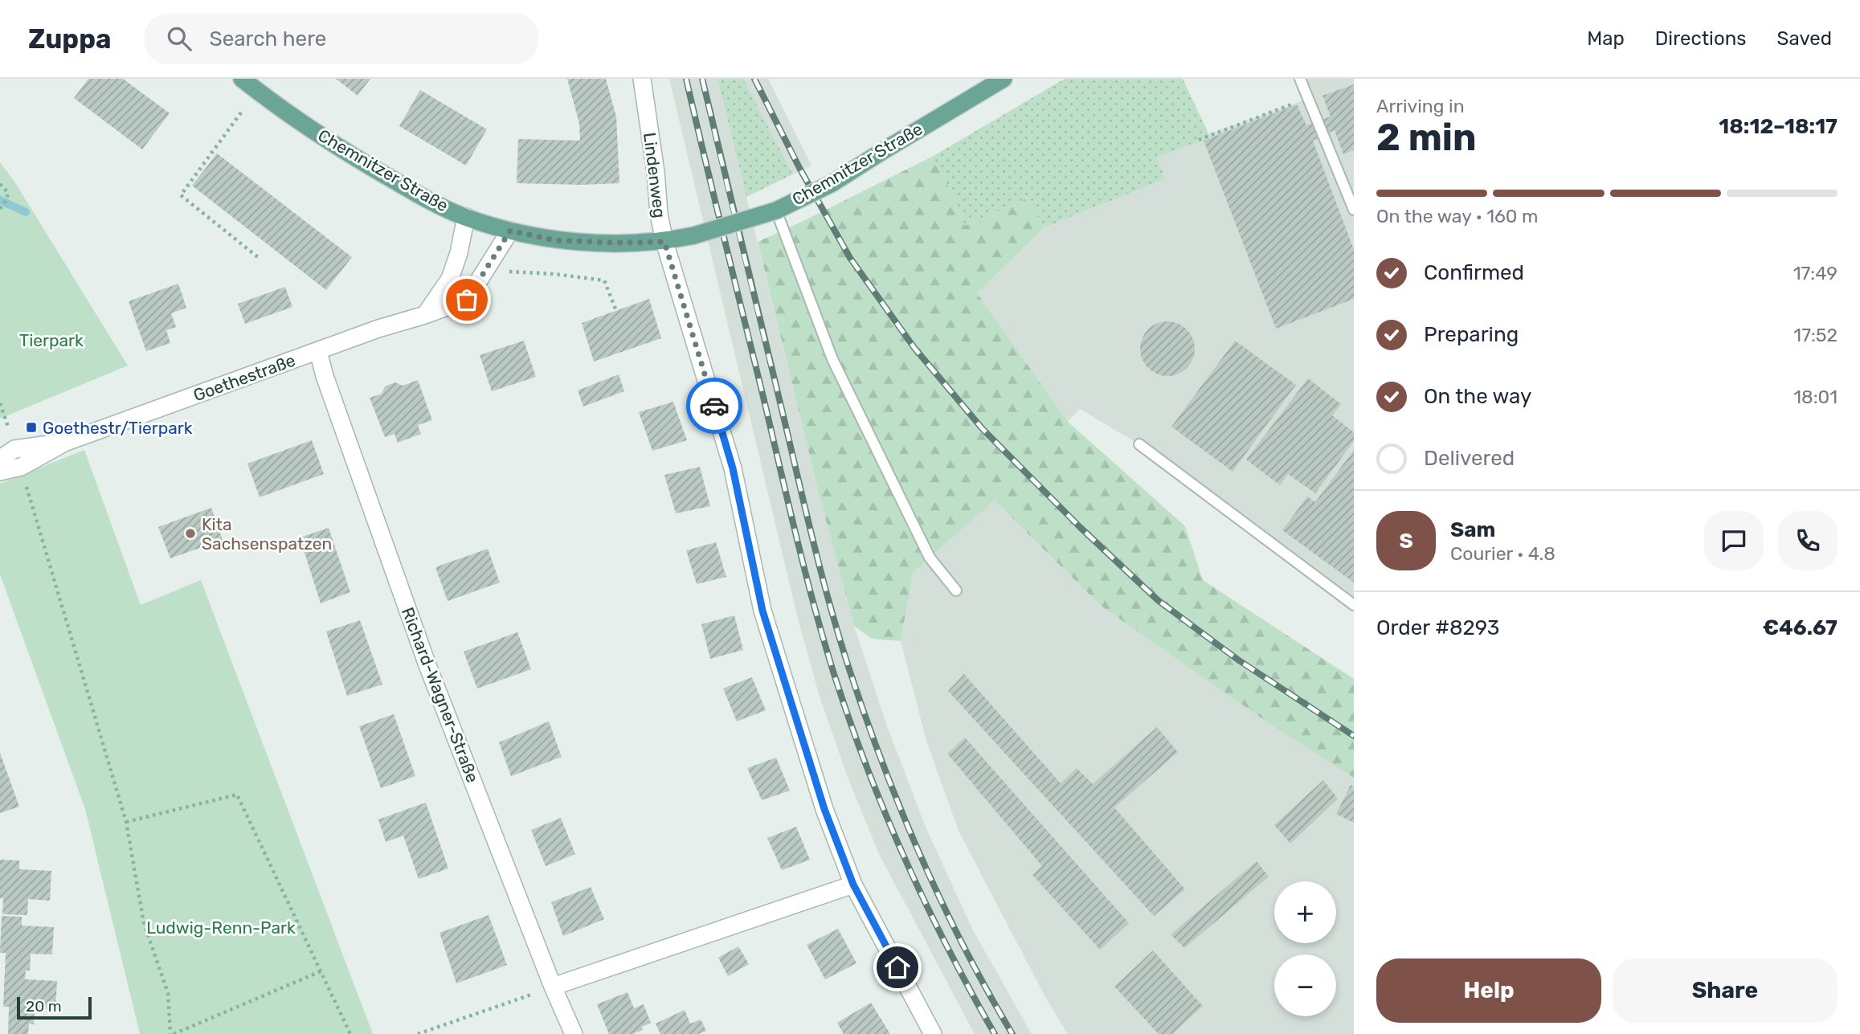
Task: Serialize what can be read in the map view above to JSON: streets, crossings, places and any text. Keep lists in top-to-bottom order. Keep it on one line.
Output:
{"streets":{"main road":["Chemnitzer Straße"],"street":["Lindenweg","Goethestraße","Richard-Wagner-Straße"]},"crossings":[["Chemnitzer Straße","Lindenweg"],["Chemnitzer Straße","Goethestraße"],["Goethestraße","Richard-Wagner-Straße"]],"parks":["Tierpark","Ludwig-Renn-Park"],"places":{"transit":["Goethestr/Tierpark"],"other":["Kita Sachsenspatzen"]},"scale_bar":"20 m","page":{"header":"Zuppa","search":"Search here","nav":["Map","Directions","Saved"],"heading":["2 min","Arriving in","18:12–18:17"],"panel":["Sam","Courier · 4.8","Order #8293","€46.67"],"bar":"On the way · 160 m","list":[["Confirmed","17:49"],["Preparing","17:52"],["On the way","18:01"],"Delivered"],"round":"S","map_buttons":["+","−"],"buttons":["Help","Share"],"scale":"20 m"}}
